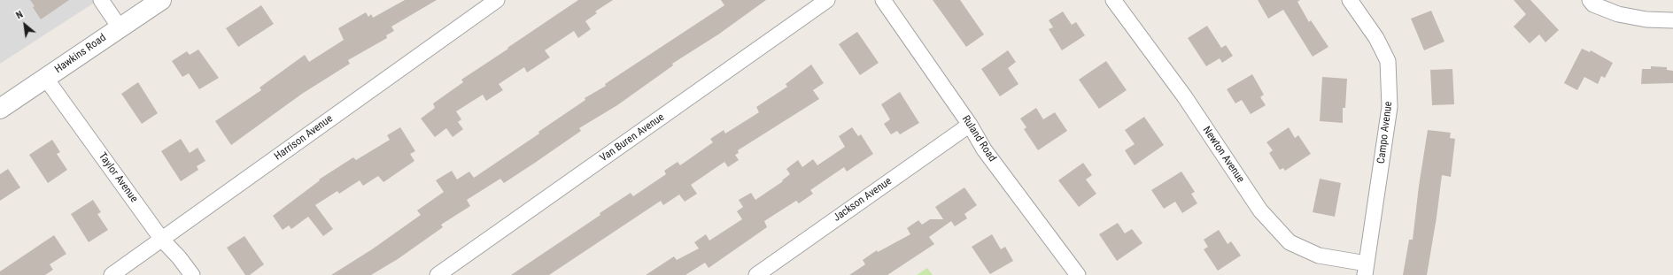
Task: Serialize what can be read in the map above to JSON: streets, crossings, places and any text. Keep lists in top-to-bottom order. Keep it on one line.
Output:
{"streets":{"street":["Hawkins Road","Campo Avenue","Harrison Avenue","Van Buren Avenue","Ruland Road","Newton Avenue","Taylor Avenue","Jackson Avenue"]},"crossings":[["Hawkins Road","Taylor Avenue"],["Campo Avenue","Newton Avenue"],["Harrison Avenue","Taylor Avenue"],["Ruland Road","Jackson Avenue"]],"north":"top left"}
